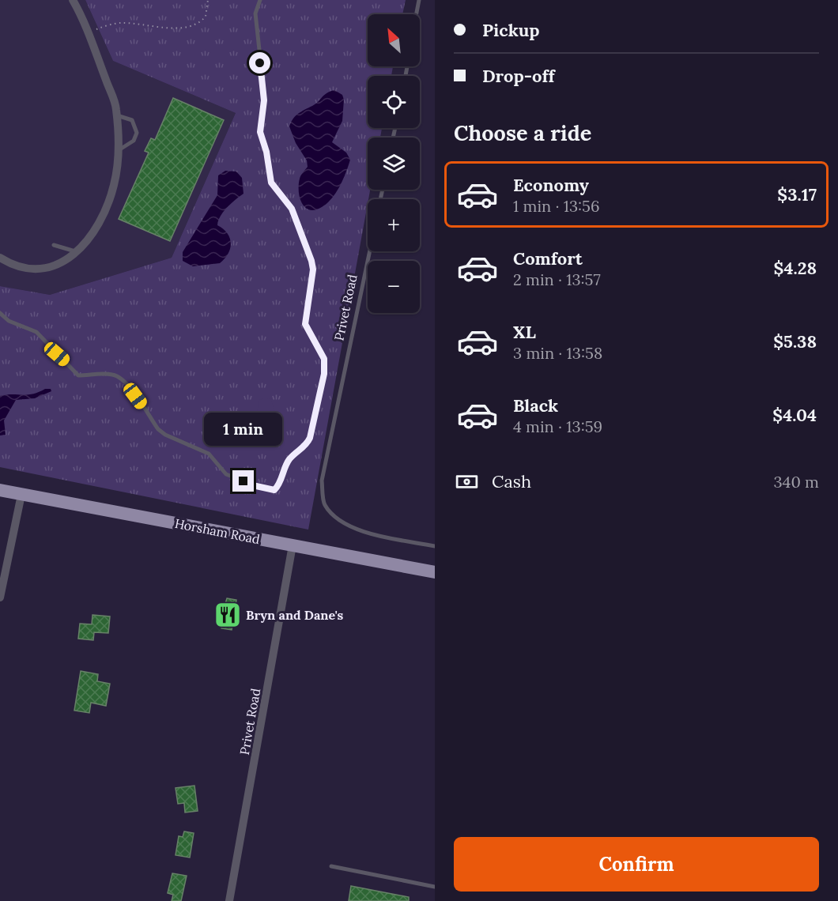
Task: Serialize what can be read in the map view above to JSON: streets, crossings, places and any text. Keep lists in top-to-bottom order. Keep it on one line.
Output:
{"streets":{"main road":["Horsham Road"],"street":["Privet Road"]},"crossings":[["Privet Road","Horsham Road"]],"places":{"restaurant":["Bryn and Dane's"]},"north":"top left","page":{"banner":["Pickup","Drop-off"],"map_buttons":["+","−"],"heading":"Choose a ride","list":[{"name":"Economy","note":"1 min · 13:56","value":"$3.17"},{"name":"Comfort","note":"2 min · 13:57","value":"$4.28"},{"name":"XL","note":"3 min · 13:58","value":"$5.38"},{"name":"Black","note":"4 min · 13:59","value":"$4.04"}],"bubble":"1 min","pay":["Cash","340 m"],"buttons":"Confirm"}}
